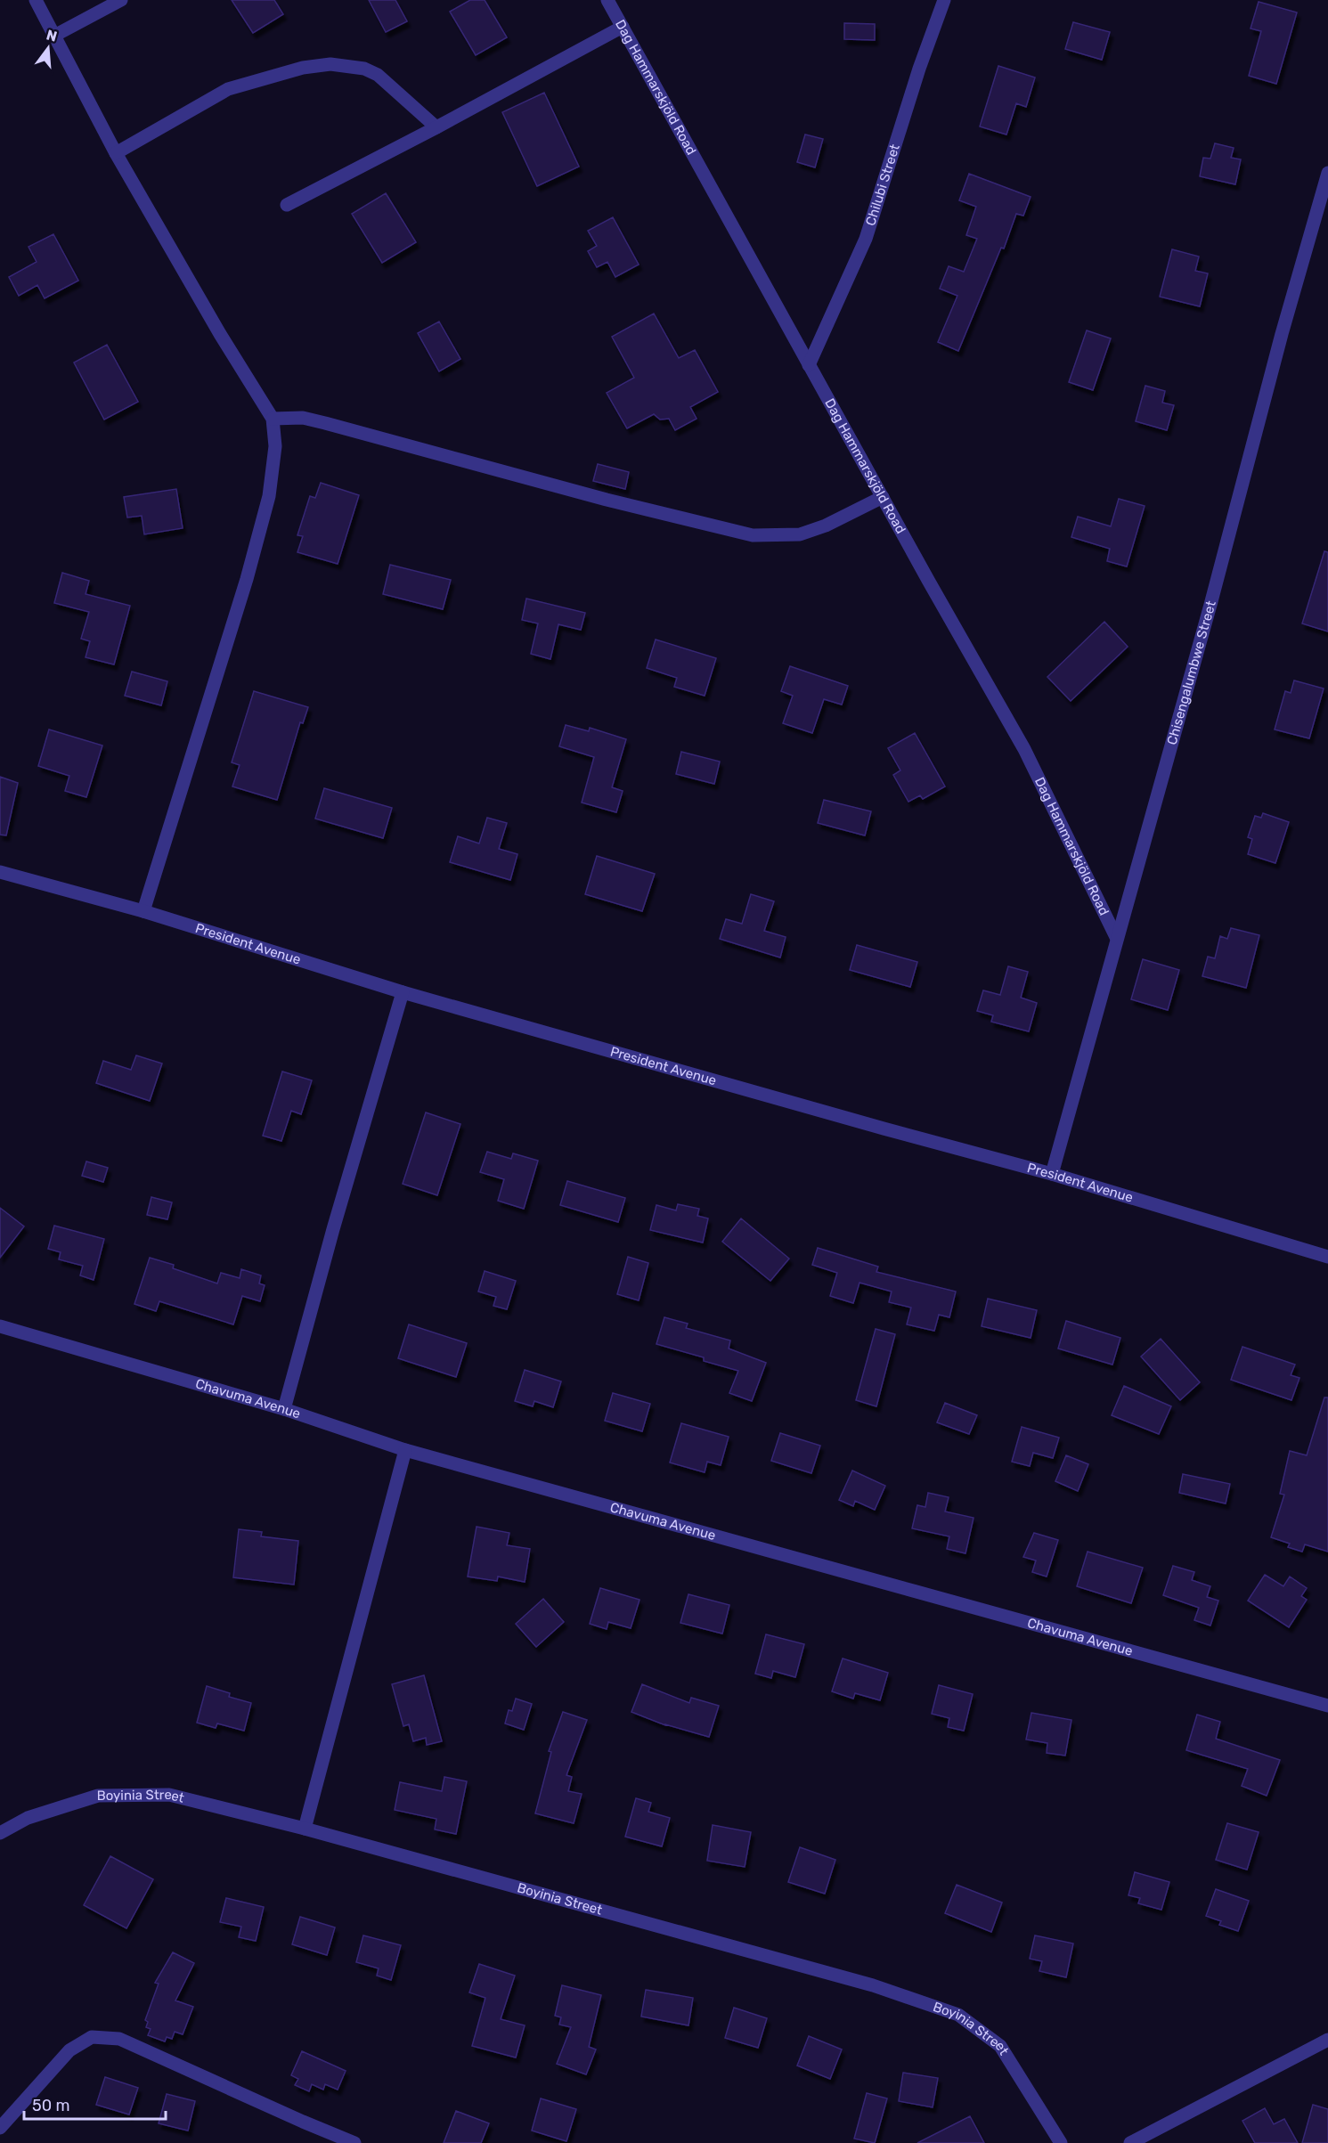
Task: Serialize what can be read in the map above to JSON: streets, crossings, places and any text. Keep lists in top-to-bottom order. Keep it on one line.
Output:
{"streets":{"street":["Dag Hammarskjöld Road","Chilubi Street","Chisengalumbwe Street","President Avenue","Chavuma Avenue","Boyinia Street"]},"crossings":[["Dag Hammarskjöld Road","Chilubi Street"],["Chisengalumbwe Street","President Avenue"]],"scale_bar":"50 m","north":"top"}
